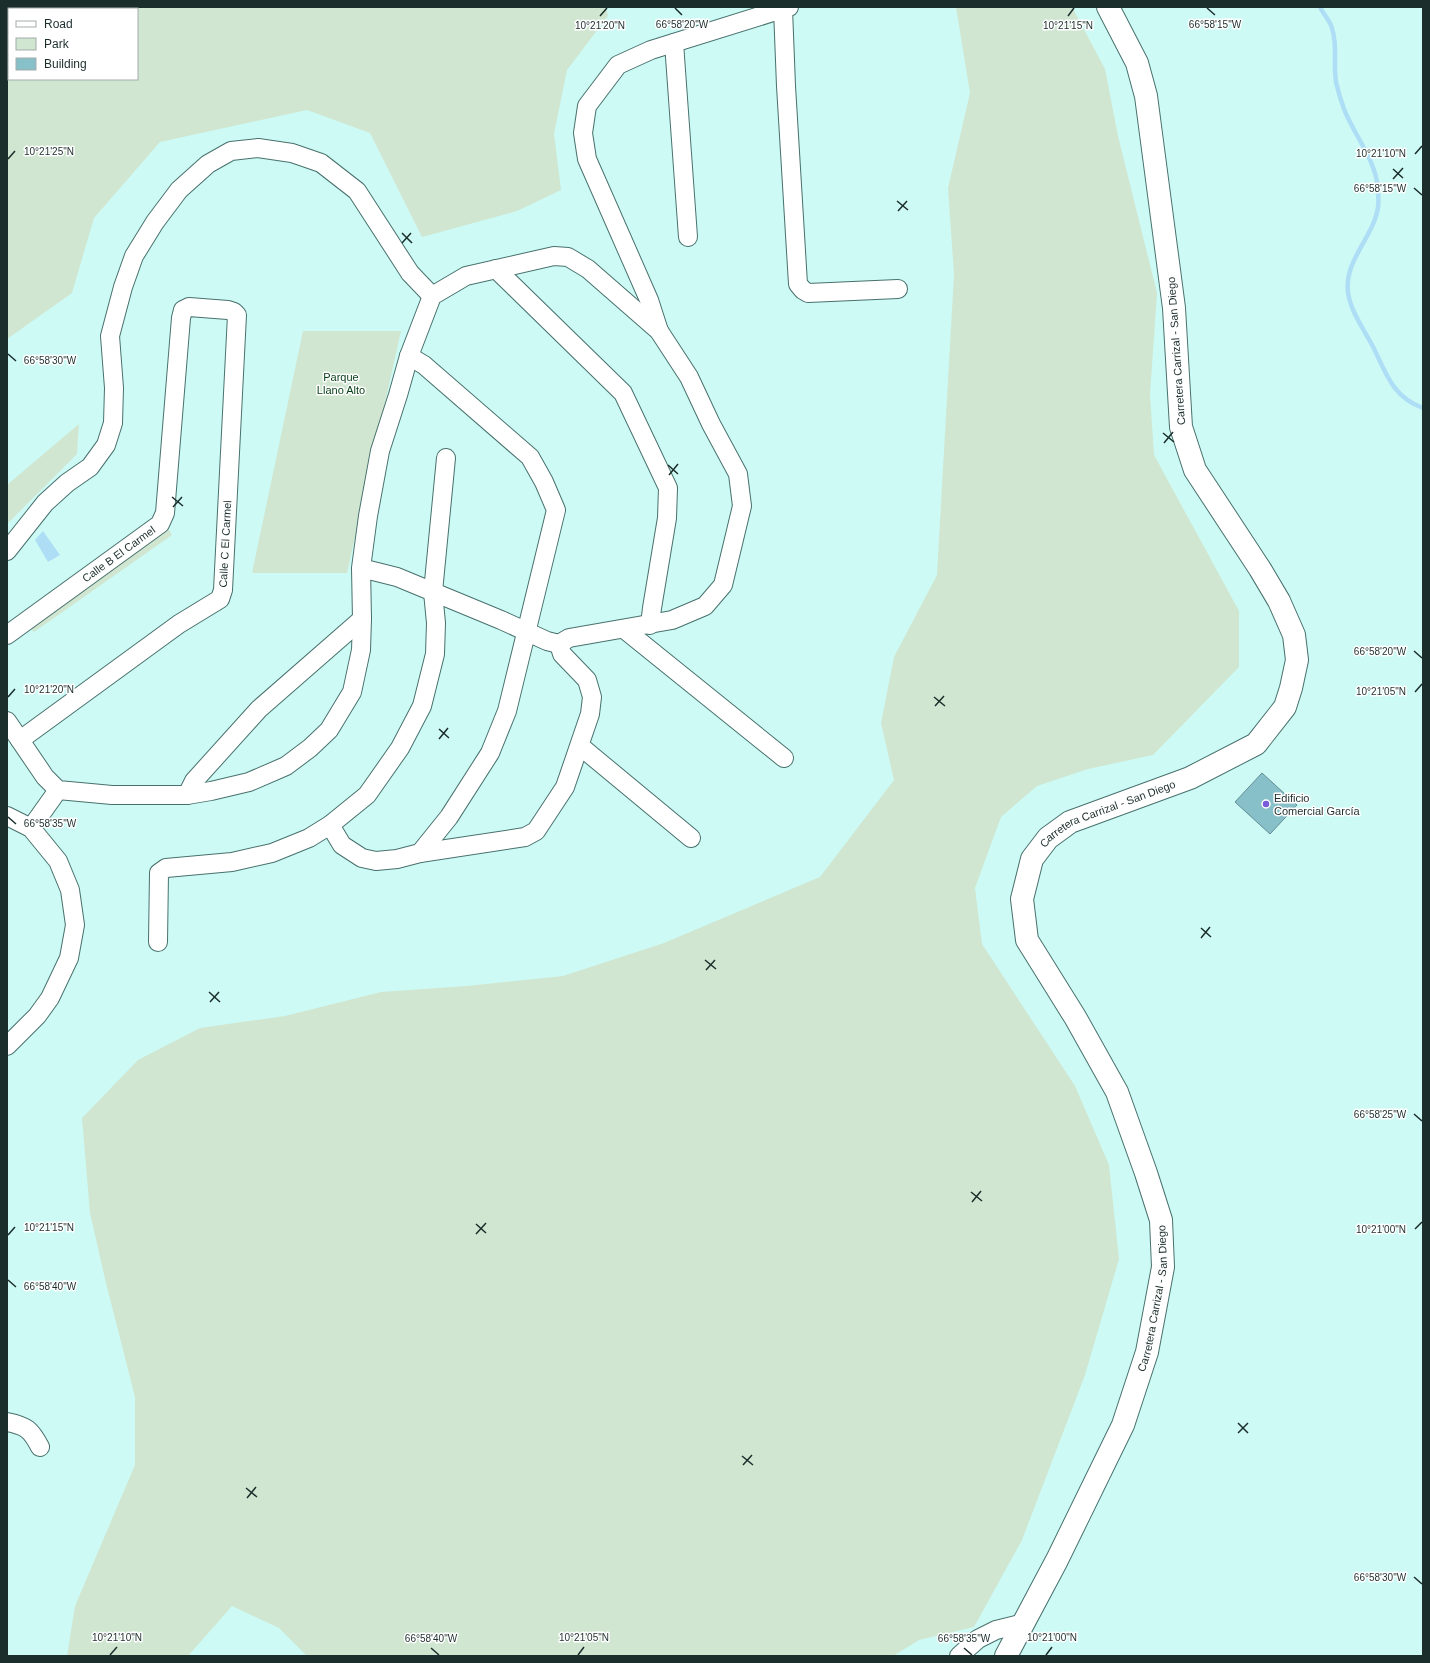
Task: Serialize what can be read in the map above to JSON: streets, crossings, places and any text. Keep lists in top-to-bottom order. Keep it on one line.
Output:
{"streets":{"street":["Carretera Carrizal - San Diego","Calle C El Carmel","Calle B El Carmel"]},"crossings":[["Calle C El Carmel","Calle B El Carmel"]],"parks":["Parque Llano Alto"],"places":["Edificio Comercial García"],"legend":["Road","Park","Building"],"coordinates":["66°58'20\"W","66°58'15\"W","10°21'20\"N","10°21'15\"N","10°21'25\"N","10°21'10\"N","66°58'30\"W","10°21'05\"N","66°58'35\"W","66°58'25\"W","10°21'00\"N","66°58'40\"W"]}
